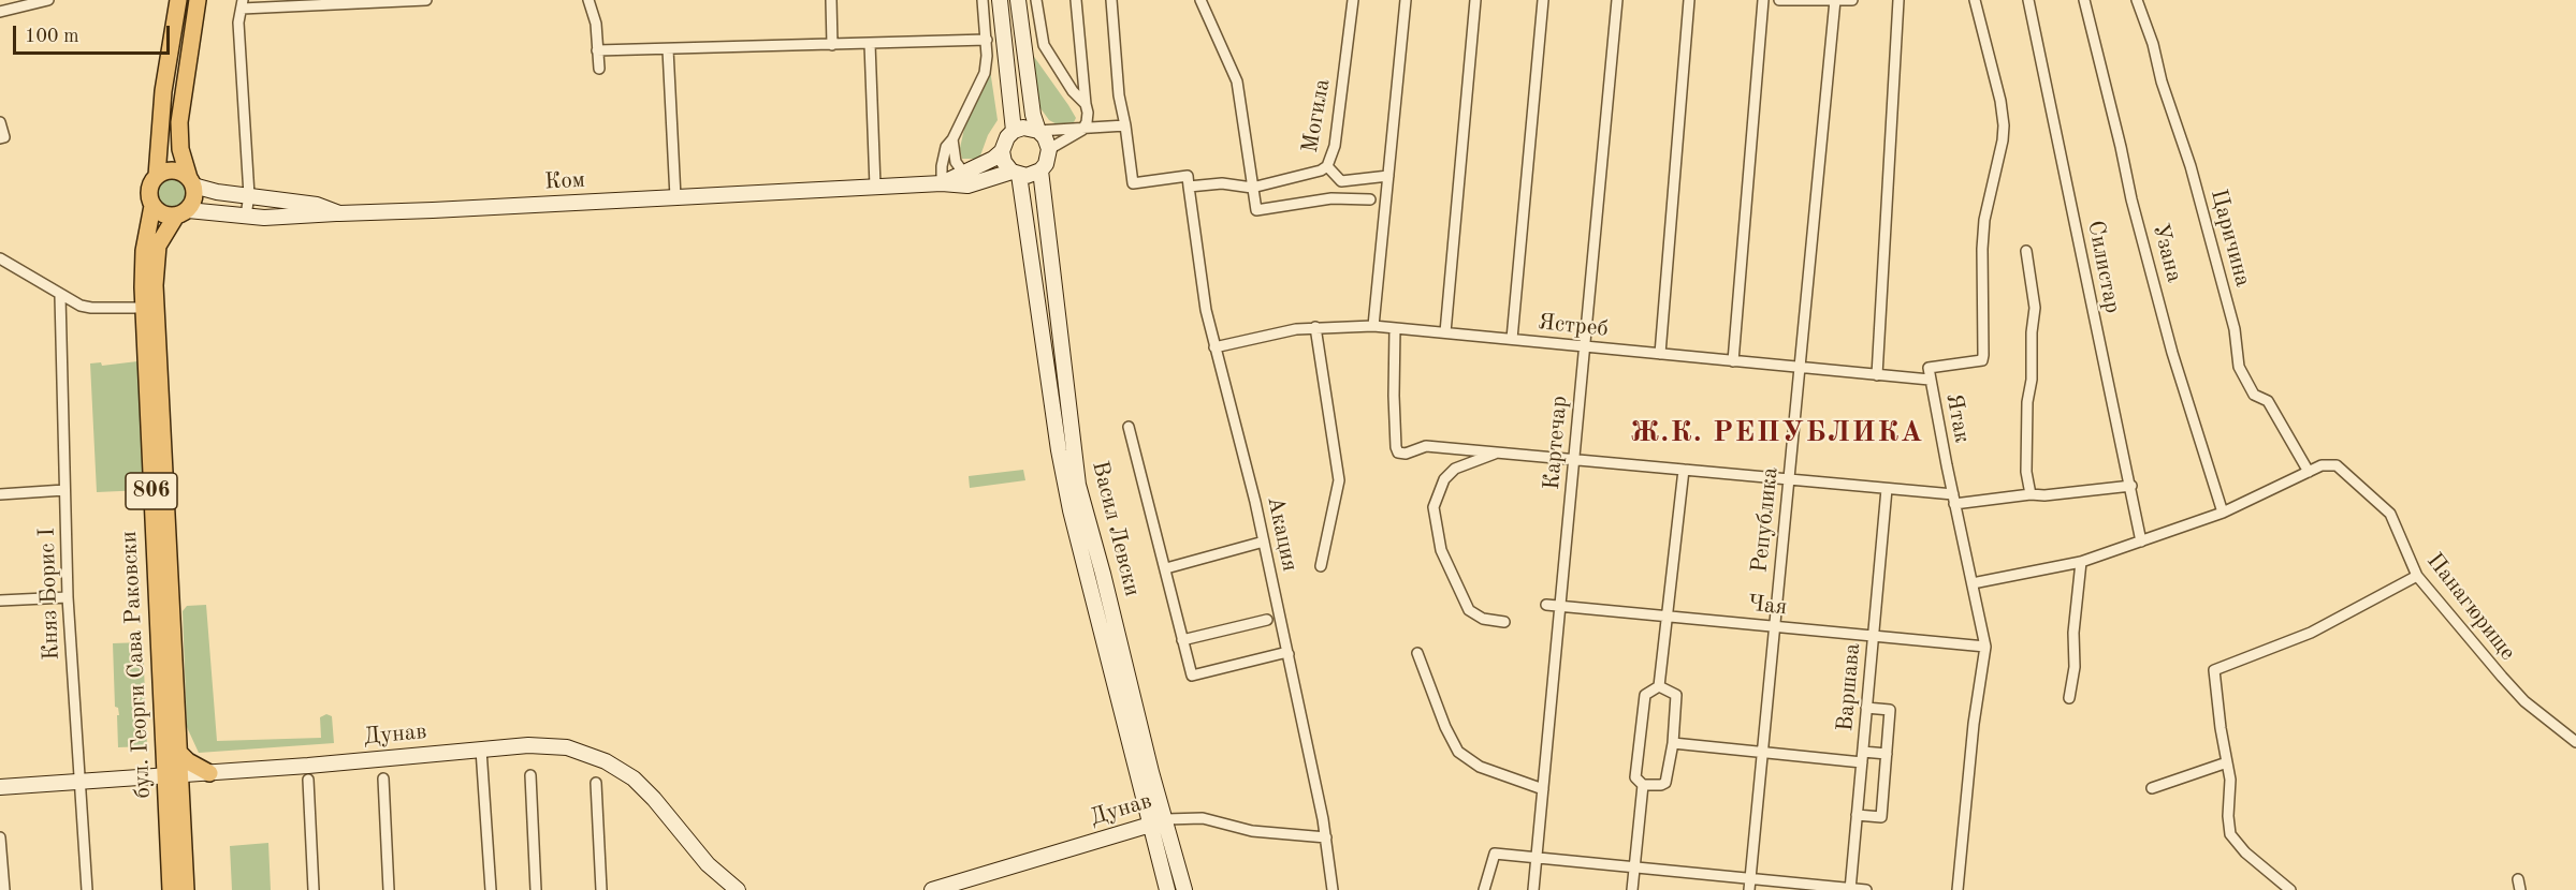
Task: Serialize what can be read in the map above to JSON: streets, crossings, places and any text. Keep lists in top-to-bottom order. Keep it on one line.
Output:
{"streets":{"main road":["Ком","806","Васил Левски","бул. Георги Сава Раковски","Дунав"],"street":["Могила","Царичина","Узана","Силистар","Ястреб","Ятак","Картечар","Република","Акация","Княз Борис I","Чая","Панагюрище","Варшава"]},"crossings":[["Могила","Акация"],["Ком","806"],["Ком","Васил Левски"],["Ком","бул. Георги Сава Раковски"],["Царичина","Панагюрище"],["Ястреб","Ятак"],["Ястреб","Картечар"],["Ястреб","Република"],["Ястреб","Акация"],["Ятак","Чая"],["Картечар","Чая"],["806","бул. Георги Сава Раковски"],["Република","Чая"],["Васил Левски","Дунав"],["Акация","Дунав"],["Княз Борис I","Дунав"],["Чая","Варшава"],["бул. Георги Сава Раковски","Дунав"]],"districts":["Ж.К. РЕПУБЛИКА"],"scale_bar":"100 m"}
